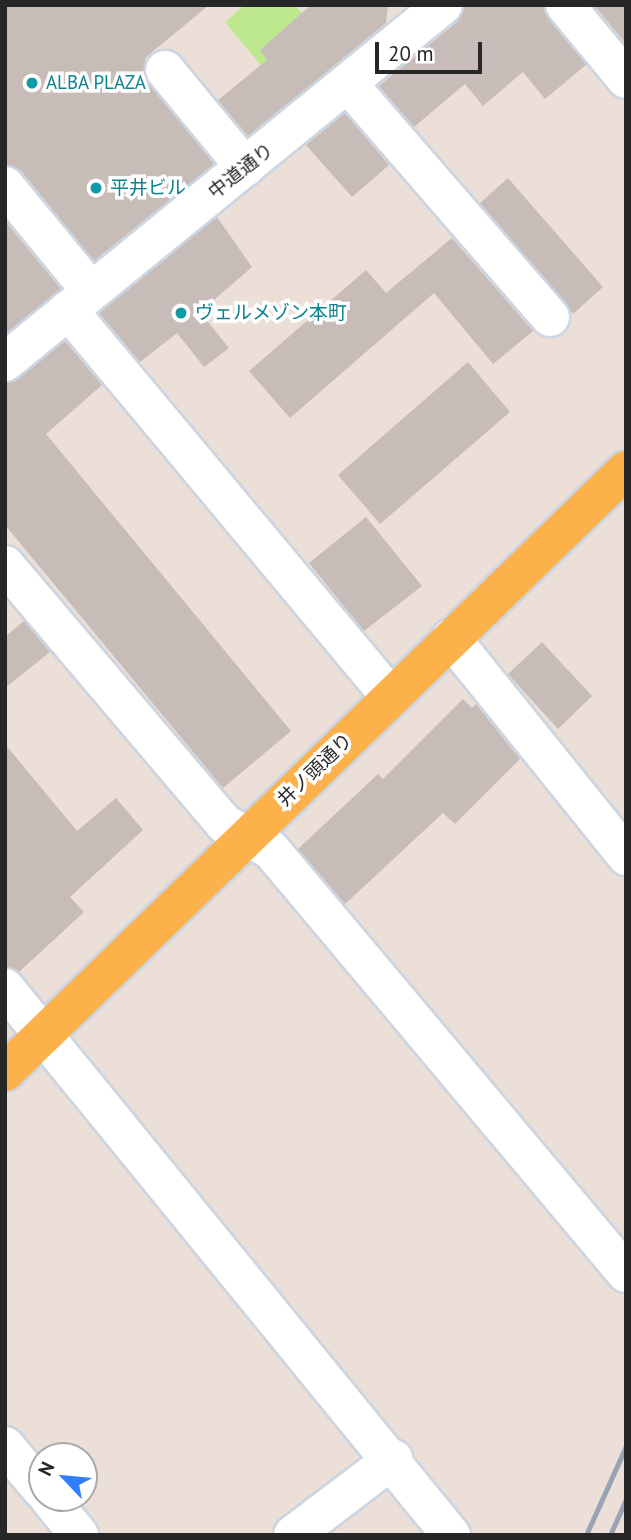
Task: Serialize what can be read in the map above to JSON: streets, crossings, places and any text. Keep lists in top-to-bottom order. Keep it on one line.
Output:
{"streets":{"main road":["井ノ頭通り"],"street":["中道通り"]},"places":["ALBA PLAZA","平井ビル","ヴェルメゾン本町"],"scale_bar":"20 m","north":"top left"}
